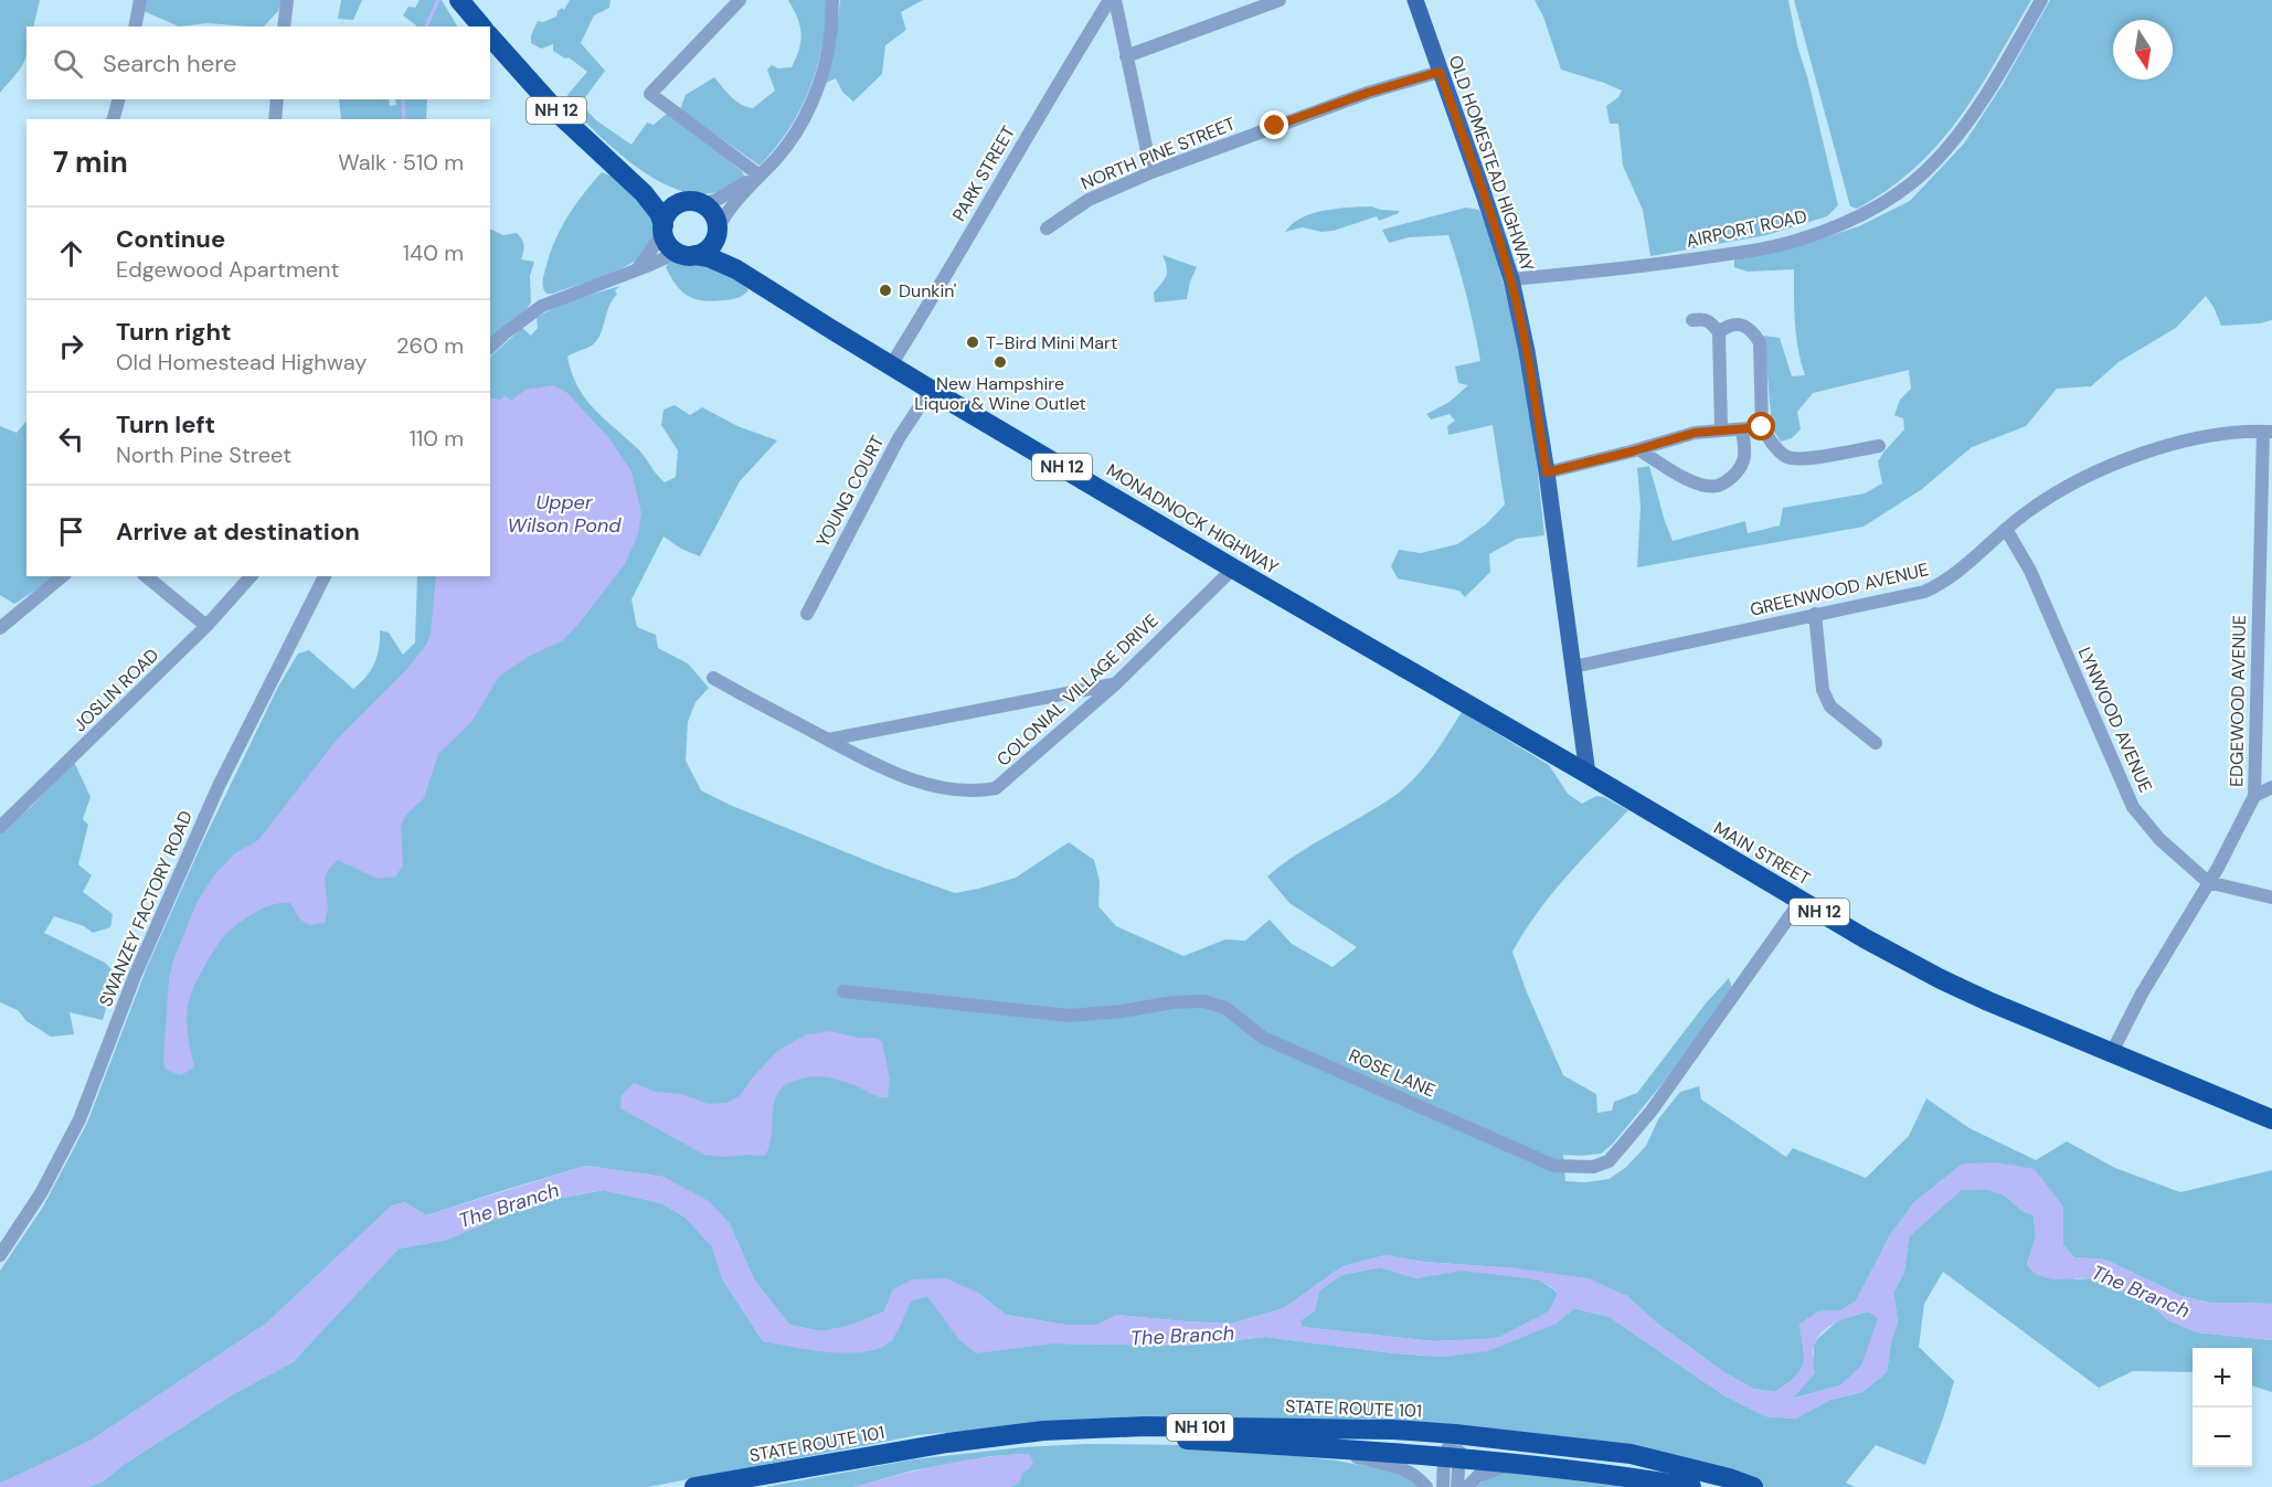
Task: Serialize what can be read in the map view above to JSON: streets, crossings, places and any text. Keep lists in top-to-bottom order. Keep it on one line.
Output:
{"streets":{"highway":["NH 12","MONADNOCK HIGHWAY","MAIN STREET","STATE ROUTE 101","NH 101"],"main road":["OLD HOMESTEAD HIGHWAY"],"street":["NORTH PINE STREET","PARK STREET","AIRPORT ROAD","YOUNG COURT","GREENWOOD AVENUE","JOSLIN ROAD","COLONIAL VILLAGE DRIVE","EDGEWOOD AVENUE","LYNWOOD AVENUE","SWANZEY FACTORY ROAD","ROSE LANE"]},"crossings":[["NH 12","MONADNOCK HIGHWAY"],["NORTH PINE STREET","OLD HOMESTEAD HIGHWAY"],["OLD HOMESTEAD HIGHWAY","AIRPORT ROAD"],["OLD HOMESTEAD HIGHWAY","GREENWOOD AVENUE"],["OLD HOMESTEAD HIGHWAY","MAIN STREET"],["PARK STREET","MONADNOCK HIGHWAY"],["YOUNG COURT","MONADNOCK HIGHWAY"],["MONADNOCK HIGHWAY","COLONIAL VILLAGE DRIVE"],["MONADNOCK HIGHWAY","MAIN STREET"],["GREENWOOD AVENUE","EDGEWOOD AVENUE"],["GREENWOOD AVENUE","LYNWOOD AVENUE"],["EDGEWOOD AVENUE","LYNWOOD AVENUE"],["EDGEWOOD AVENUE","MAIN STREET"],["MAIN STREET","ROSE LANE"]],"water":["Upper Wilson Pond","The Branch"],"places":["Dunkin'","T-Bird Mini Mart","New Hampshire Liquor & Wine Outlet"],"north":"bottom","page":{"search":"Search here","heading":["7 min","Walk · 510 m"],"list":[["Continue","Edgewood Apartment","140 m"],["Turn right","Old Homestead Highway","260 m"],["Turn left","North Pine Street","110 m"],"Arrive at destination"],"map_buttons":["+","−"]}}
